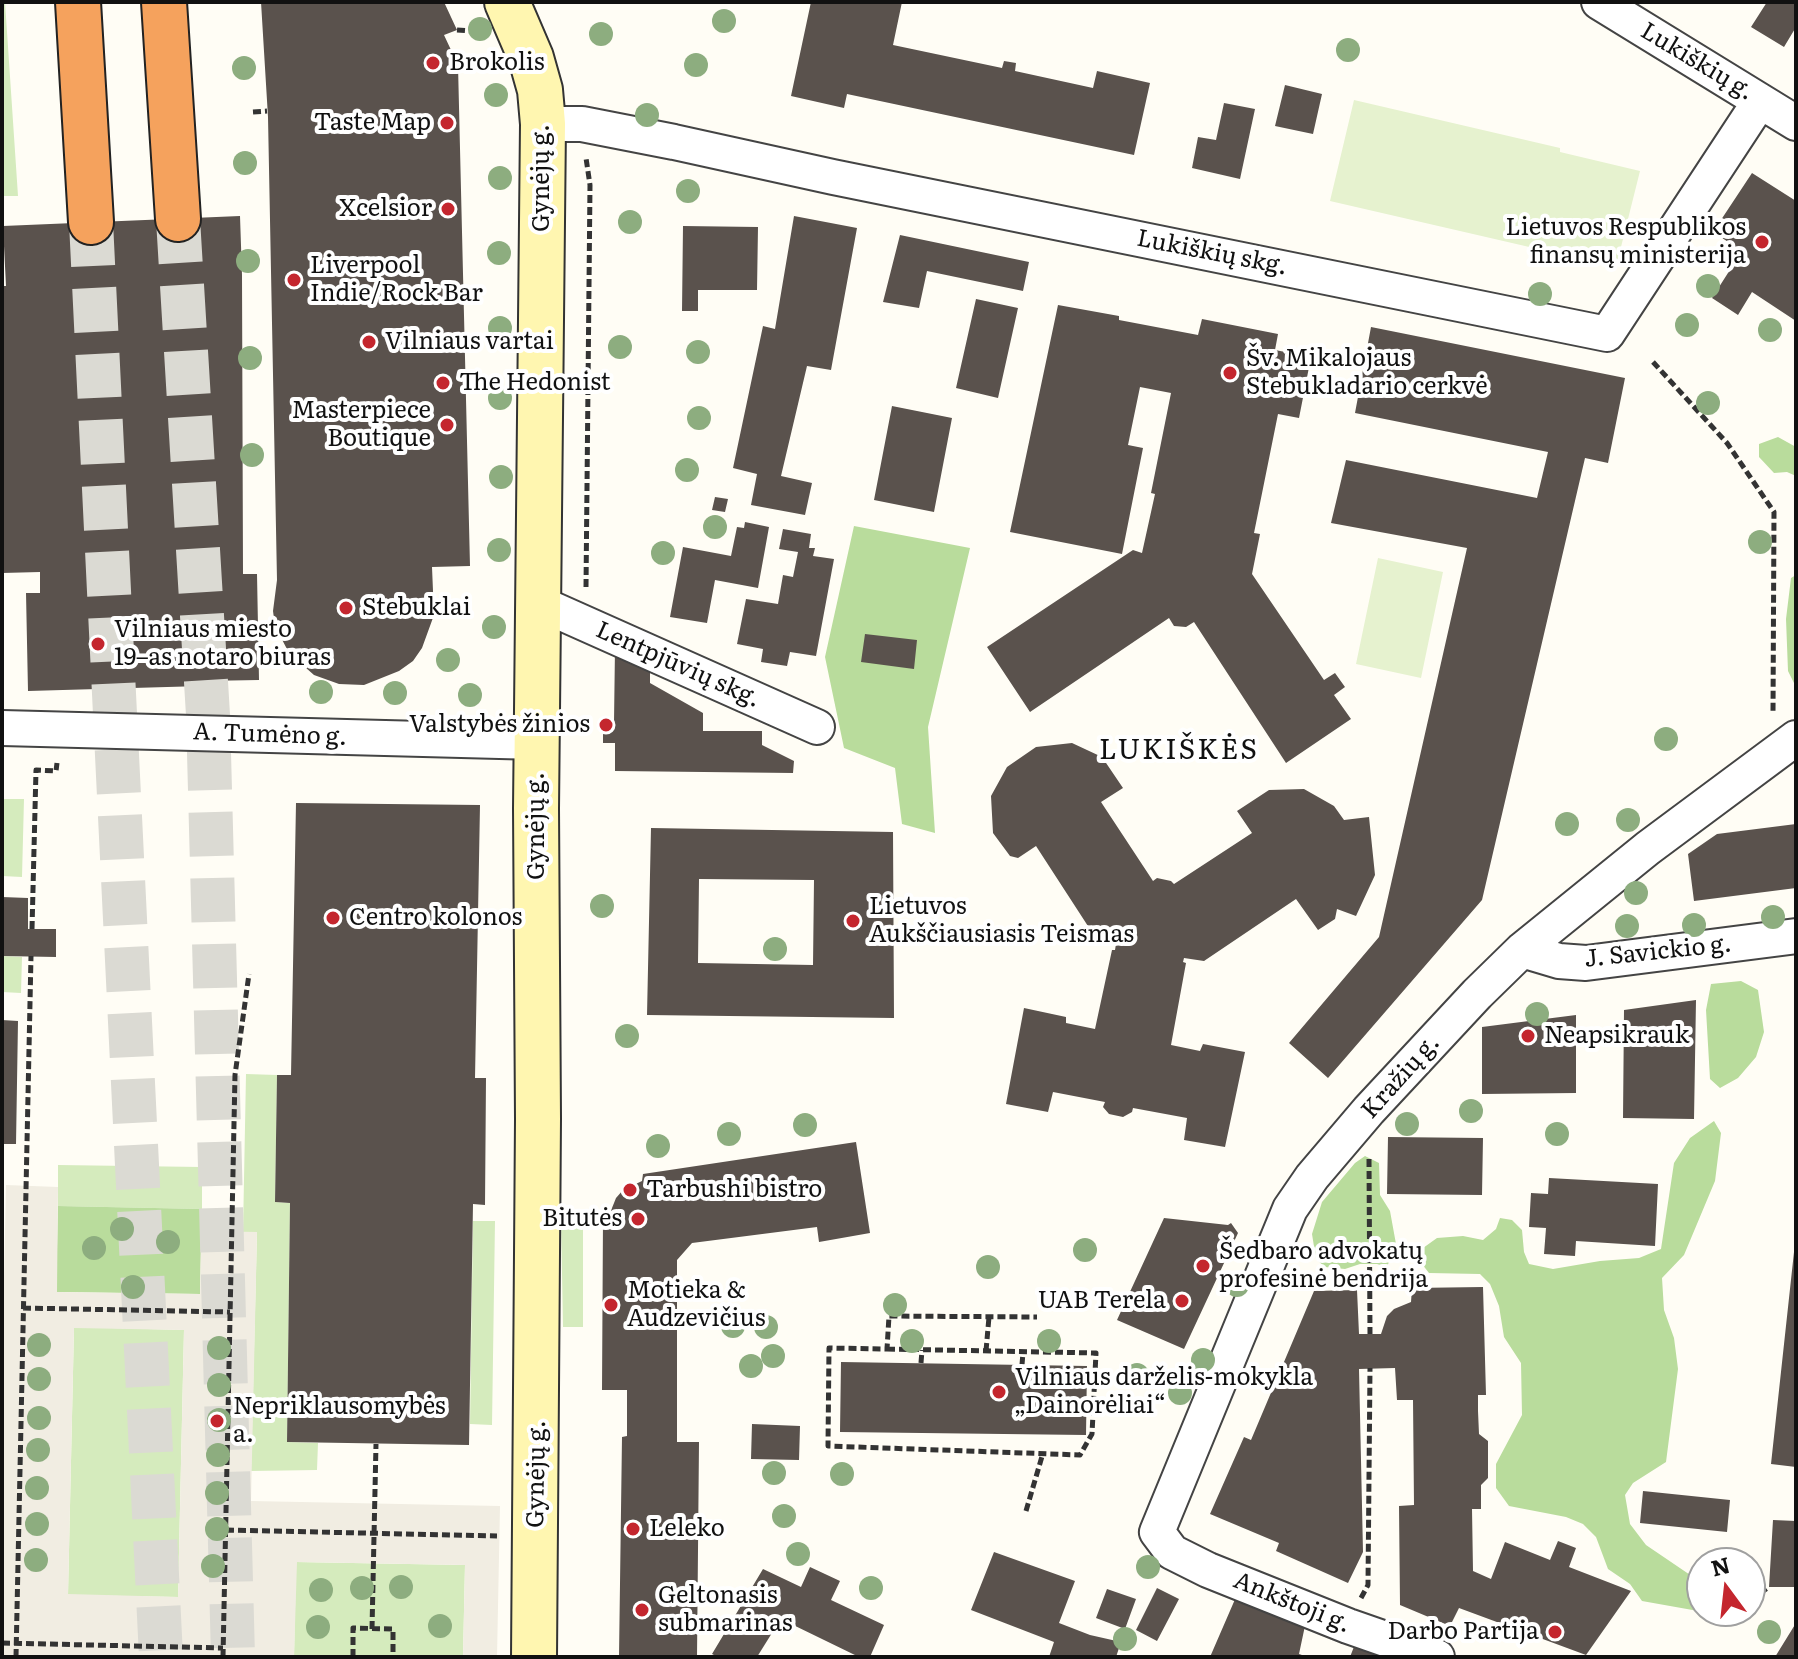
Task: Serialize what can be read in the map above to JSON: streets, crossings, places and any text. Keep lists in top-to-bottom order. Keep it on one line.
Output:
{"streets":{"main road":["Gynėjų g."],"street":["Lukiškių g.","Lukiškių skg.","Lentpjūvių skg.","A. Tumėno g.","J. Savickio g.","Kražių g.","Ankštoji g."]},"crossings":[["Lukiškių g.","Lukiškių skg."],["Gynėjų g.","Lukiškių skg."],["Gynėjų g.","Lentpjūvių skg."],["Gynėjų g.","A. Tumėno g."],["J. Savickio g.","Kražių g."],["Kražių g.","Ankštoji g."]],"districts":["LUKIŠKĖS"],"places":["Brokolis","Taste Map","Xcelsior","Lietuvos Respublikos finansų ministerija","Liverpool Indie/Rock Bar","Vilniaus vartai","Šv. Mikalojaus Stebukladario cerkvė","The Hedonist","Masterpiece Boutique","Stebuklai","Vilniaus miesto 19–as notaro biuras","Valstybės žinios","Centro kolonos","Lietuvos Aukščiausiasis Teismas","Neapsikrauk","Tarbushi bistro","Bitutės","Šedbaro advokatų profesinė bendrija","UAB Terela","Motieka & Audzevičius","Vilniaus darželis-mokykla „Dainorėliai“","Nepriklausomybės a.","Leleko","Geltonasis submarinas","Darbo Partija"],"north":"top"}
